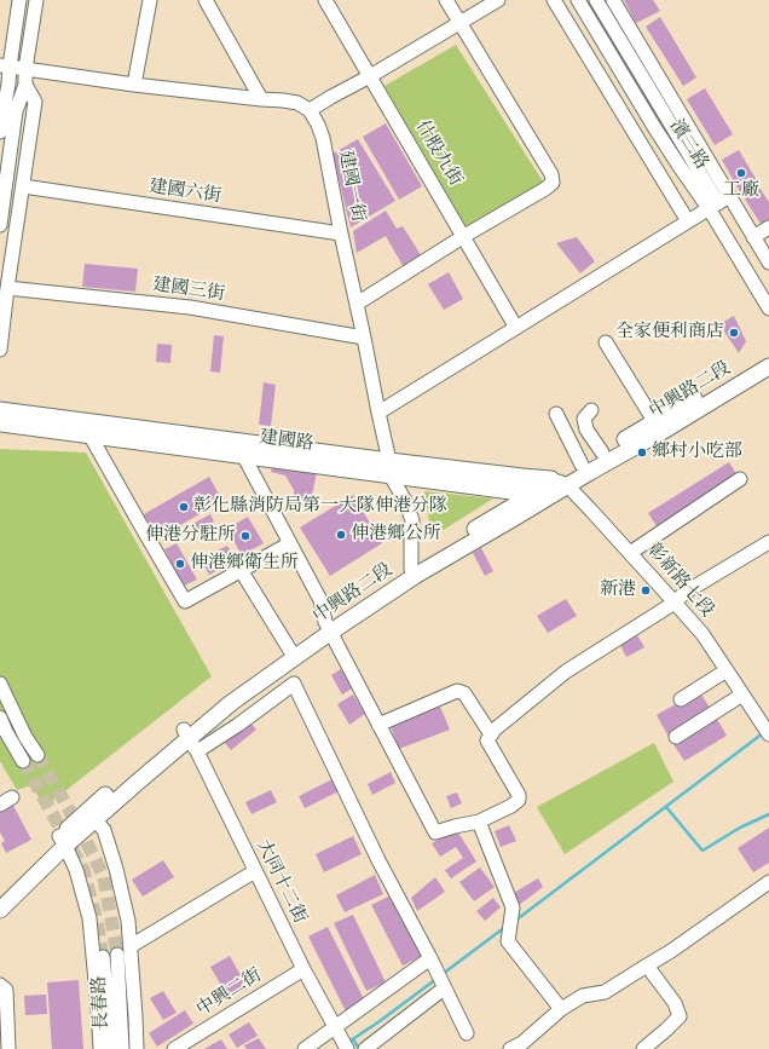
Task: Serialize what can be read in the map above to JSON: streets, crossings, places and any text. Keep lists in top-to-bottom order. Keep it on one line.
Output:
{"streets":{"main road":["中興路二段","建國路"],"street":["濱二路","什股九街","建國一街","建國六街","建國三街","彰新路七段","大同十二街","中興二街","長春路"]},"crossings":[["建國一街","建國六街"],["建國一街","建國三街"],["建國一街","中興路二段"],["建國一街","建國路"],["中興路二段","建國路"],["中興路二段","彰新路七段"],["中興路二段","大同十二街"],["建國路","彰新路七段"],["大同十二街","中興二街"]],"places":["工廠","全家便利商店","鄉村小吃部","彰化縣消防局第一大隊伸港分隊","伸港鄉公所","伸港分駐所","伸港鄉衛生所","新港"]}
